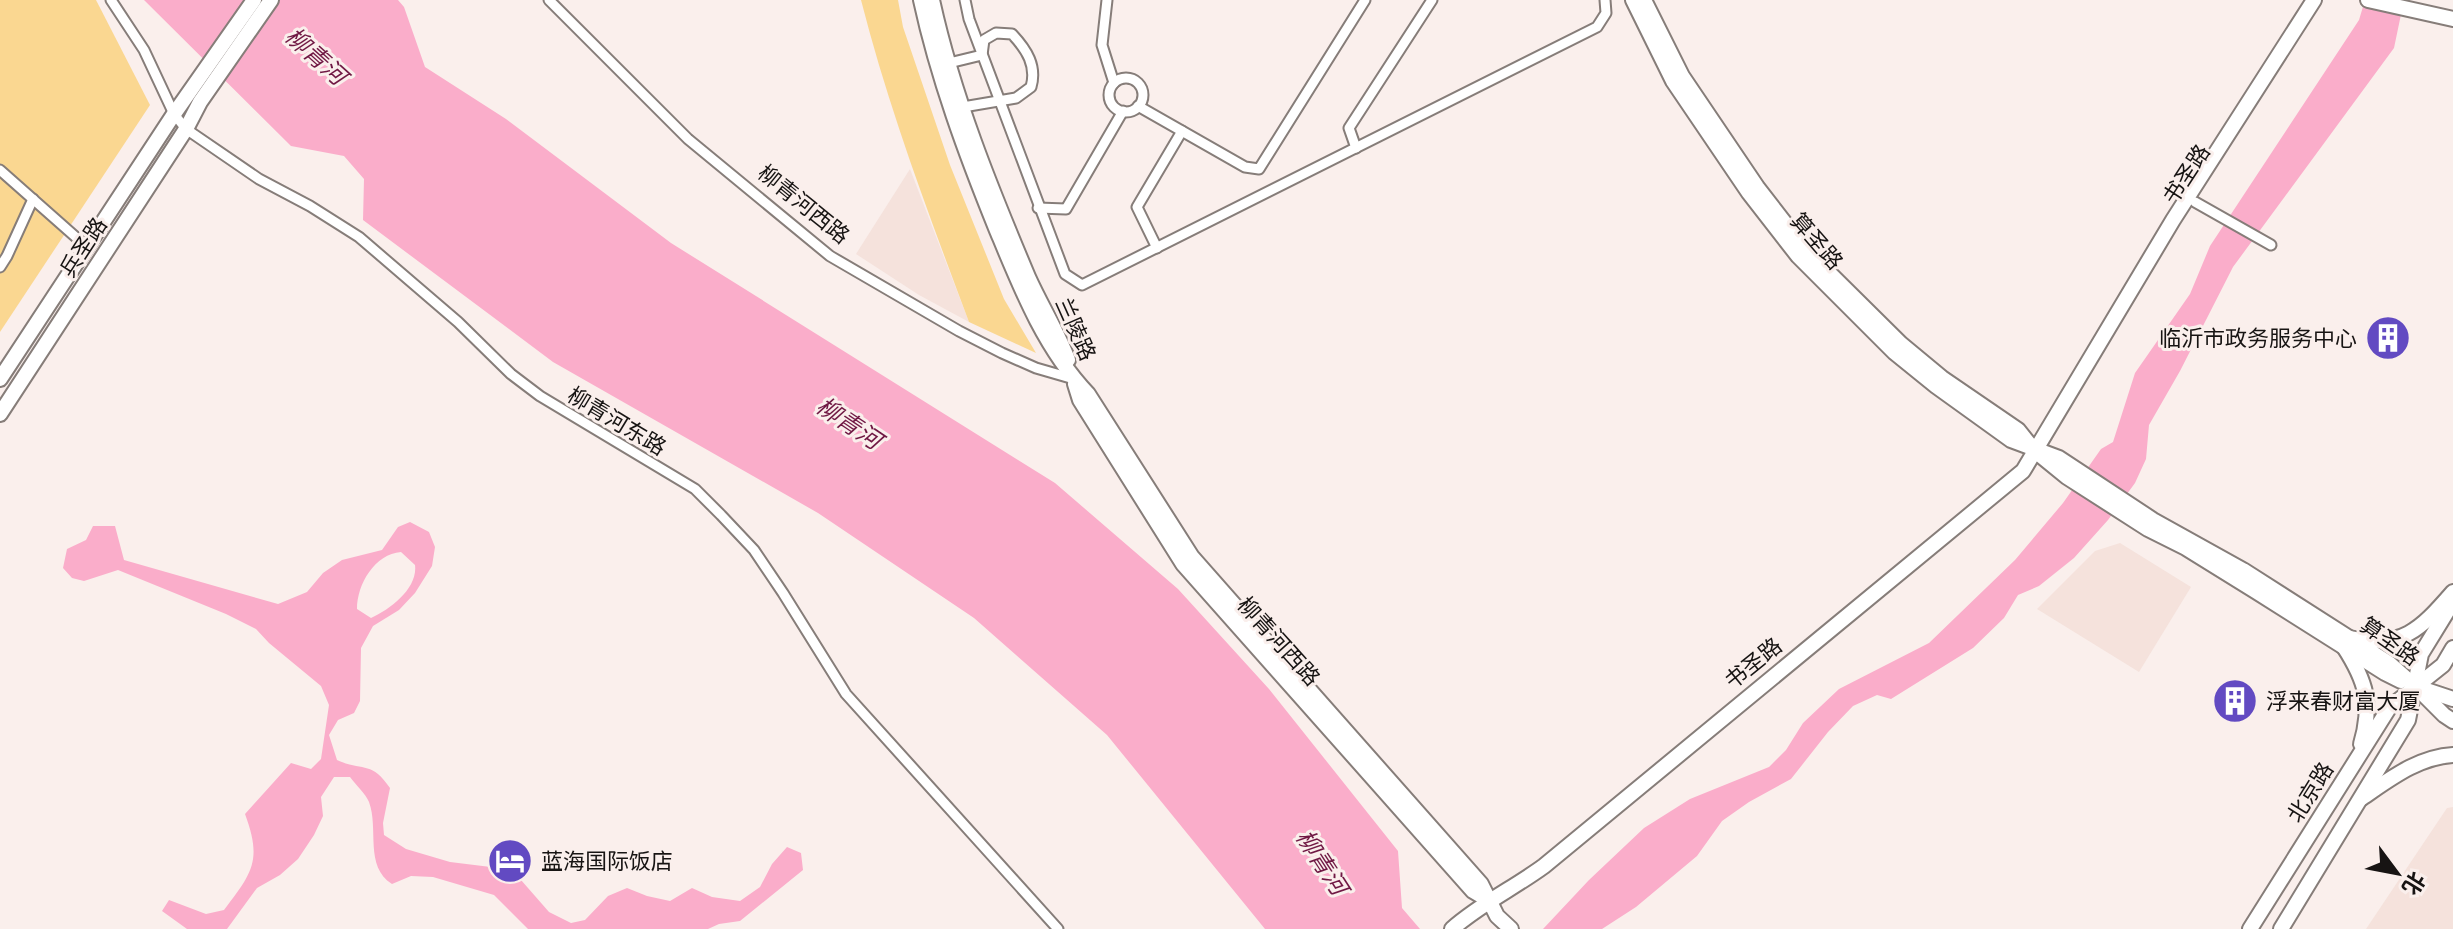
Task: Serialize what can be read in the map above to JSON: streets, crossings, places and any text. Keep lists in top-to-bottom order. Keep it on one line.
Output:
{"streets":{"main road":["书圣路","柳青河西路","算圣路","兵圣路","兰陵路","北京路"],"street":["柳青河东路"]},"crossings":[["书圣路","柳青河西路"],["书圣路","算圣路"],["柳青河西路","兰陵路"],["算圣路","北京路"],["兵圣路","柳青河东路"]],"water":["柳青河"],"places":{"building":["临沂市政务服务中心","浮来春财富大厦"],"hotel":["蓝海国际饭店"]},"north":"bottom right"}
